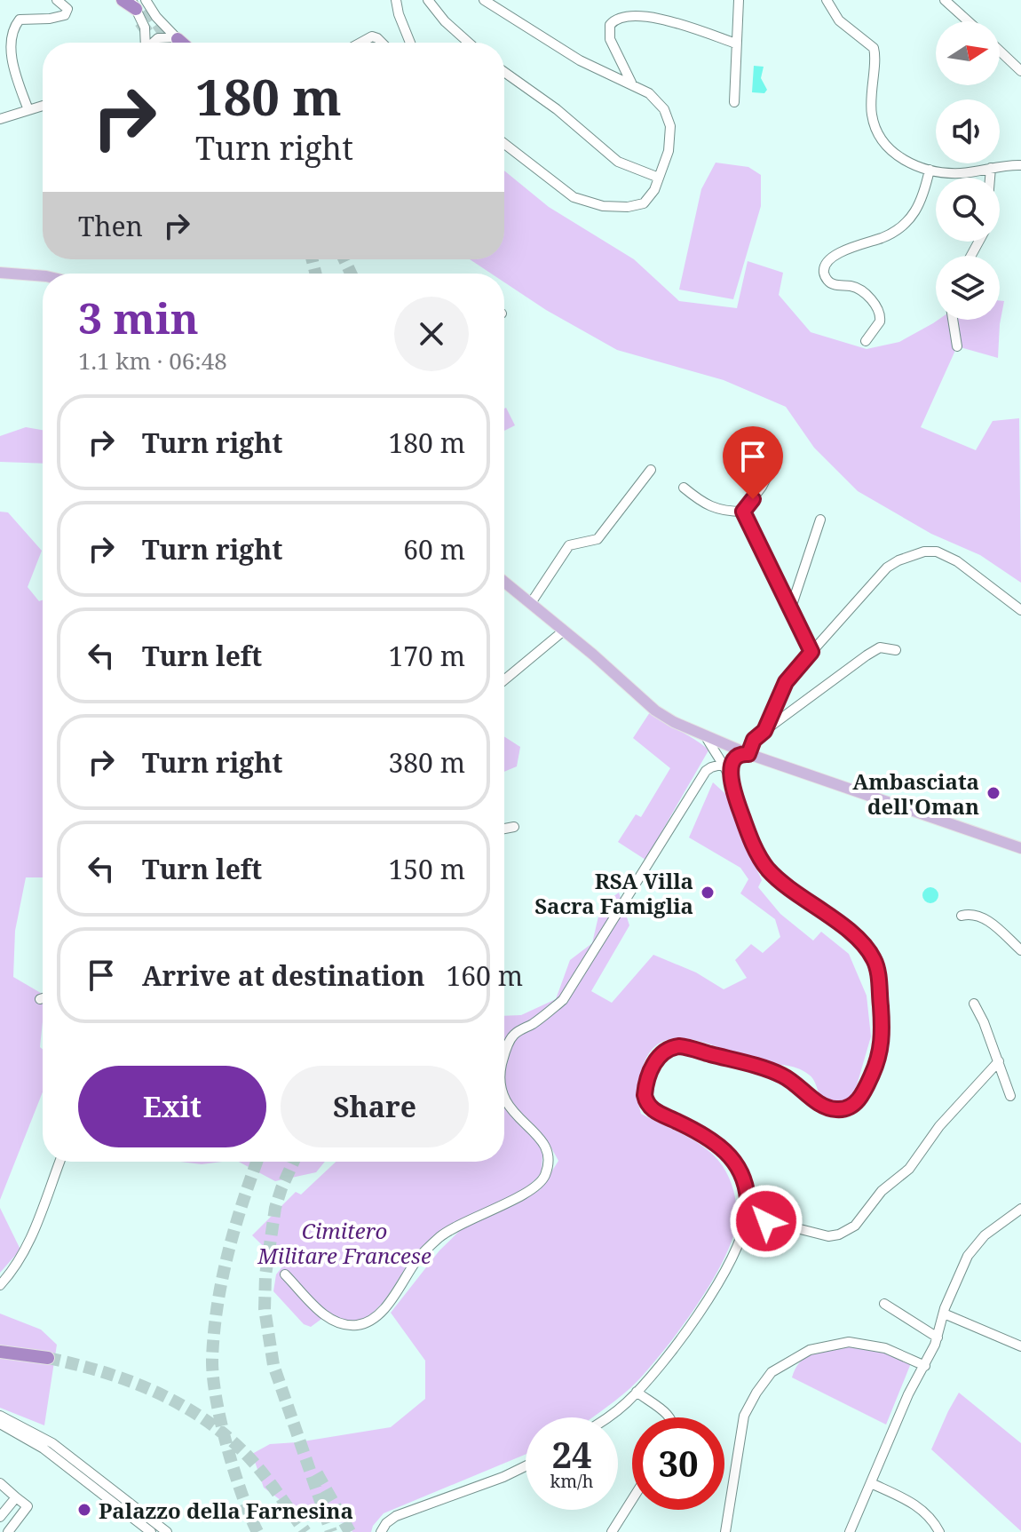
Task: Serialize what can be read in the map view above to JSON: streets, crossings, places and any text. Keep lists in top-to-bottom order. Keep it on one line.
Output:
{"parks":["Cimitero Militare Francese"],"places":["Ambasciata dell'Oman","RSA Villa Sacra Famiglia","Palazzo della Farnesina"],"north":"right","page":{"turn":["180 m","Turn right"],"then":"Then","heading":["3 min","1.1 km · 06:48"],"list":[{"name":"Turn right","value":"180 m"},{"name":"Turn right","value":"60 m"},{"name":"Turn left","value":"170 m"},{"name":"Turn right","value":"380 m"},{"name":"Turn left","value":"150 m"},{"name":"Arrive at destination","value":"160 m"}],"buttons":["Exit","Share"],"speed":"24 km/h","limit":"30"}}
